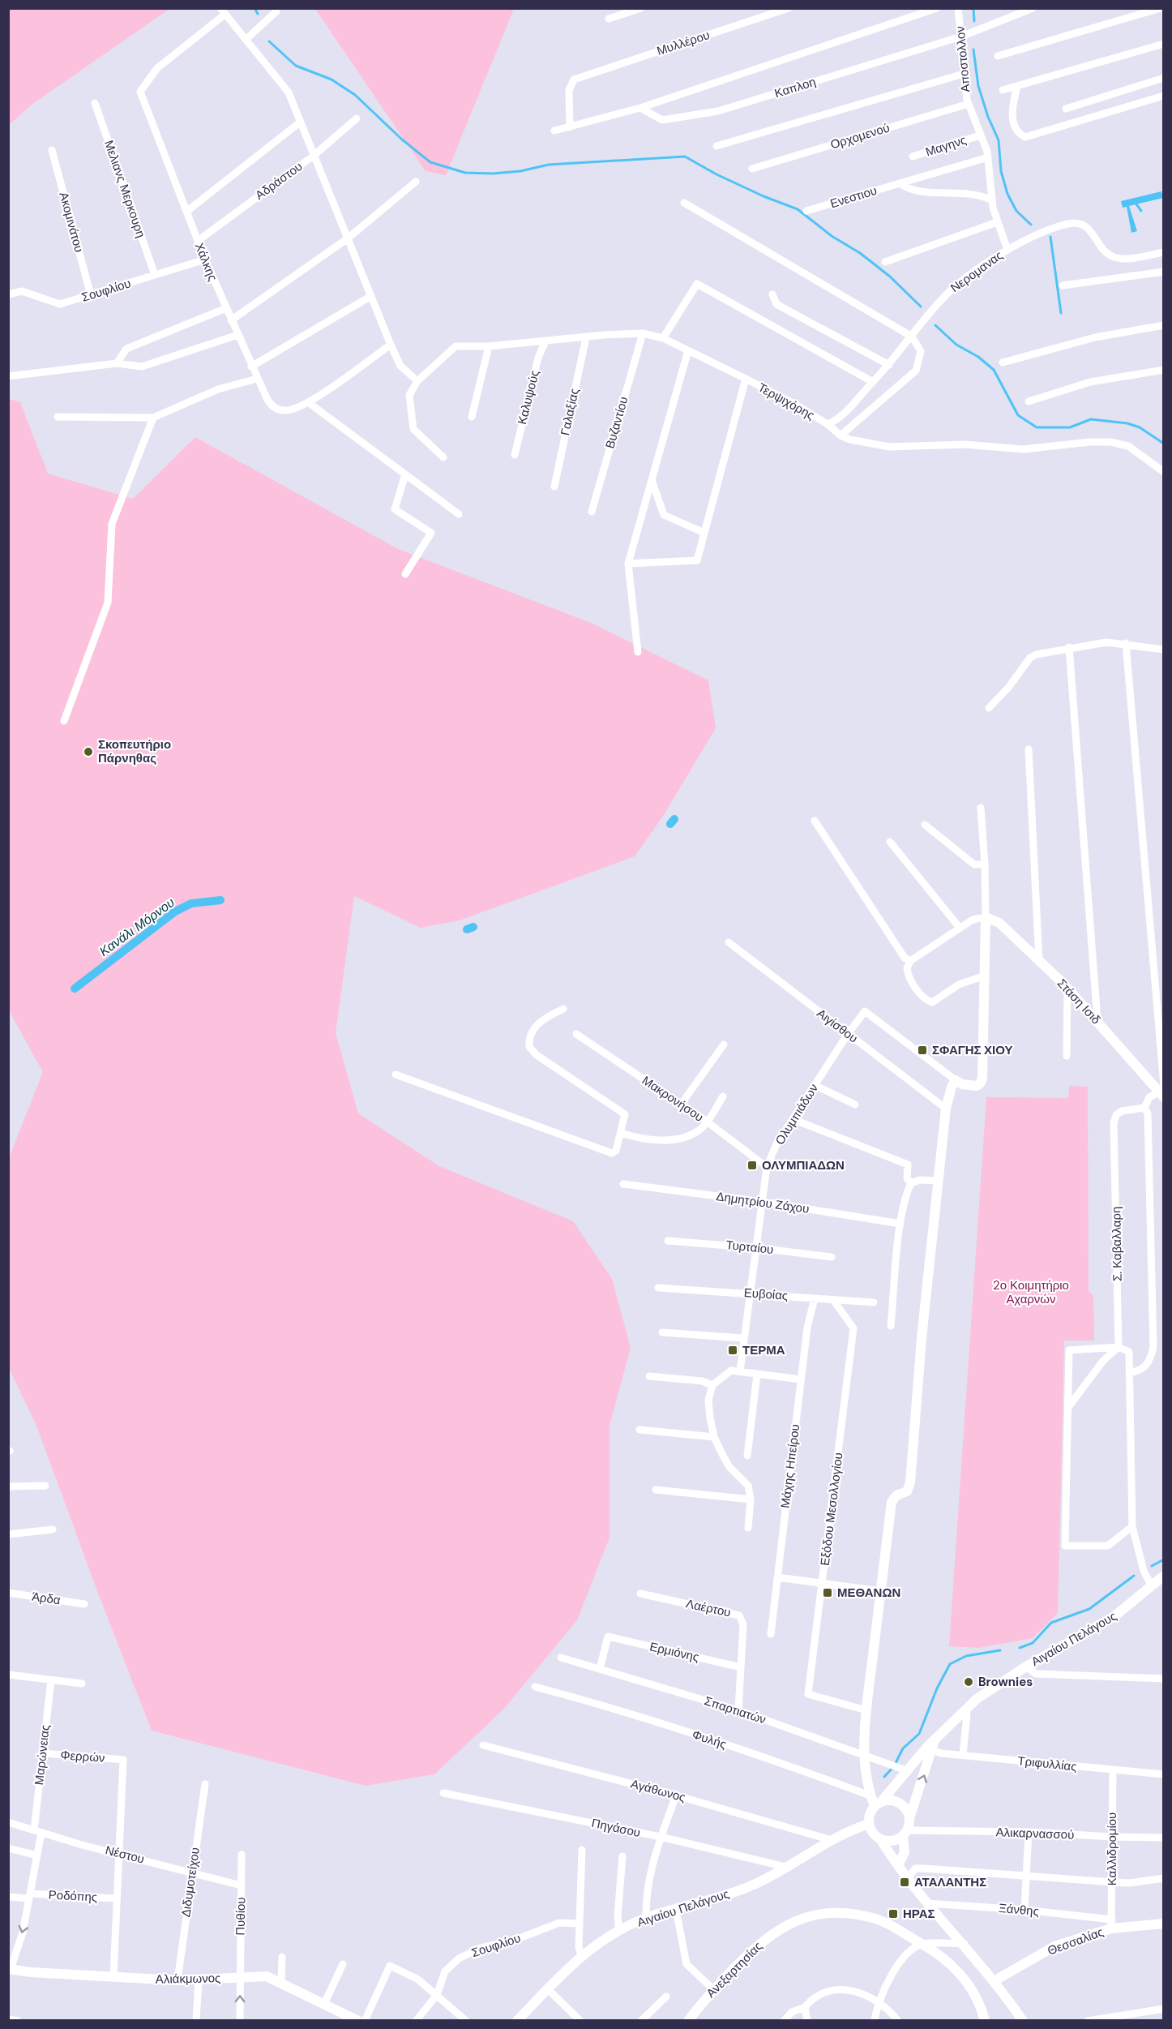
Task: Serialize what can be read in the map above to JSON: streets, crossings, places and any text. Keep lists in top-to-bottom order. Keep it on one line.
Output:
{"streets":{"street":["Μυλλέρου","Αποστολλον","Καπλοη","Ορχομενού","Μαγηνς","Αδράστου","Μελιανς Μερκουρη","Ενεστιου","Ακομινάτου","Χάλκης","Νερομανας","Σουφλίου","Καλυψούς","Τερψιχόρης","Γαλαξίας","Βυζαντίου","Στάση Ισιδ","Αιγίσθου","Μακρονήσου","Ολυμπιάδων","Δημητρίου Ζάχου","Σ. Καβαλλαρη","Τυρταίου","Ευβοίας","Μάχης Ηπείρου","Εξόδου Μεσολλογίου","Άρδα","Λαέρτου","Αιγαίου Πελάγους","Ερμιόνης","Σπαρτιατών","Φυλής","Μαρώνειας","Φερρών","Τριφυλλίας","Αγάθωνος","Πηγάσου","Αλικαρνασσού","Καλλιδρομίου","Νέστου","Διδυμοτείχου","Ροδόπης","Ξάνθης","Πυθίου","Θεσσαλίας","Ανεξαρτησίας","Αλιάκμωνος"]},"crossings":[["Αποστολλον","Καπλοη"],["Αποστολλον","Ορχομενού"],["Αποστολλον","Μαγηνς"],["Αποστολλον","Ενεστιου"],["Αποστολλον","Νερομανας"],["Αδράστου","Χάλκης"],["Μελιανς Μερκουρη","Σουφλίου"],["Ακομινάτου","Σουφλίου"],["Χάλκης","Σουφλίου"],["Νερομανας","Τερψιχόρης"],["Καλυψούς","Τερψιχόρης"],["Τερψιχόρης","Γαλαξίας"],["Τερψιχόρης","Βυζαντίου"],["Αιγίσθου","Ολυμπιάδων"],["Μακρονήσου","Ολυμπιάδων"],["Ολυμπιάδων","Δημητρίου Ζάχου"],["Ολυμπιάδων","Τυρταίου"],["Ολυμπιάδων","Ευβοίας"],["Ευβοίας","Μάχης Ηπείρου"],["Ευβοίας","Εξόδου Μεσολλογίου"],["Λαέρτου","Ερμιόνης"],["Λαέρτου","Σπαρτιατών"],["Αιγαίου Πελάγους","Σπαρτιατών"],["Αιγαίου Πελάγους","Αγάθωνος"],["Αιγαίου Πελάγους","Πηγάσου"],["Αιγαίου Πελάγους","Αλικαρνασσού"],["Ερμιόνης","Σπαρτιατών"],["Μαρώνειας","Φερρών"],["Μαρώνειας","Νέστου"],["Μαρώνειας","Ροδόπης"],["Μαρώνειας","Αλιάκμωνος"],["Φερρών","Νέστου"],["Τριφυλλίας","Καλλιδρομίου"],["Αλικαρνασσού","Καλλιδρομίου"],["Καλλιδρομίου","Ξάνθης"],["Καλλιδρομίου","Θεσσαλίας"],["Νέστου","Διδυμοτείχου"],["Νέστου","Πυθίου"],["Διδυμοτείχου","Αλιάκμωνος"],["Ξάνθης","Θεσσαλίας"],["Πυθίου","Αλιάκμωνος"]],"water":["Κανάλι Μόρνου"],"parks":["2ο Κοιμητήριο Αχαρνών"],"places":{"other":["Σκοπευτήριο Πάρνηθας","Brownies"],"transit":["ΣΦΑΓΗΣ ΧΙΟΥ","ΟΛΥΜΠΙΑΔΩΝ","ΤΕΡΜΑ","ΜΕΘΑΝΩΝ","ΑΤΑΛΑΝΤΗΣ","ΗΡΑΣ"]}}
